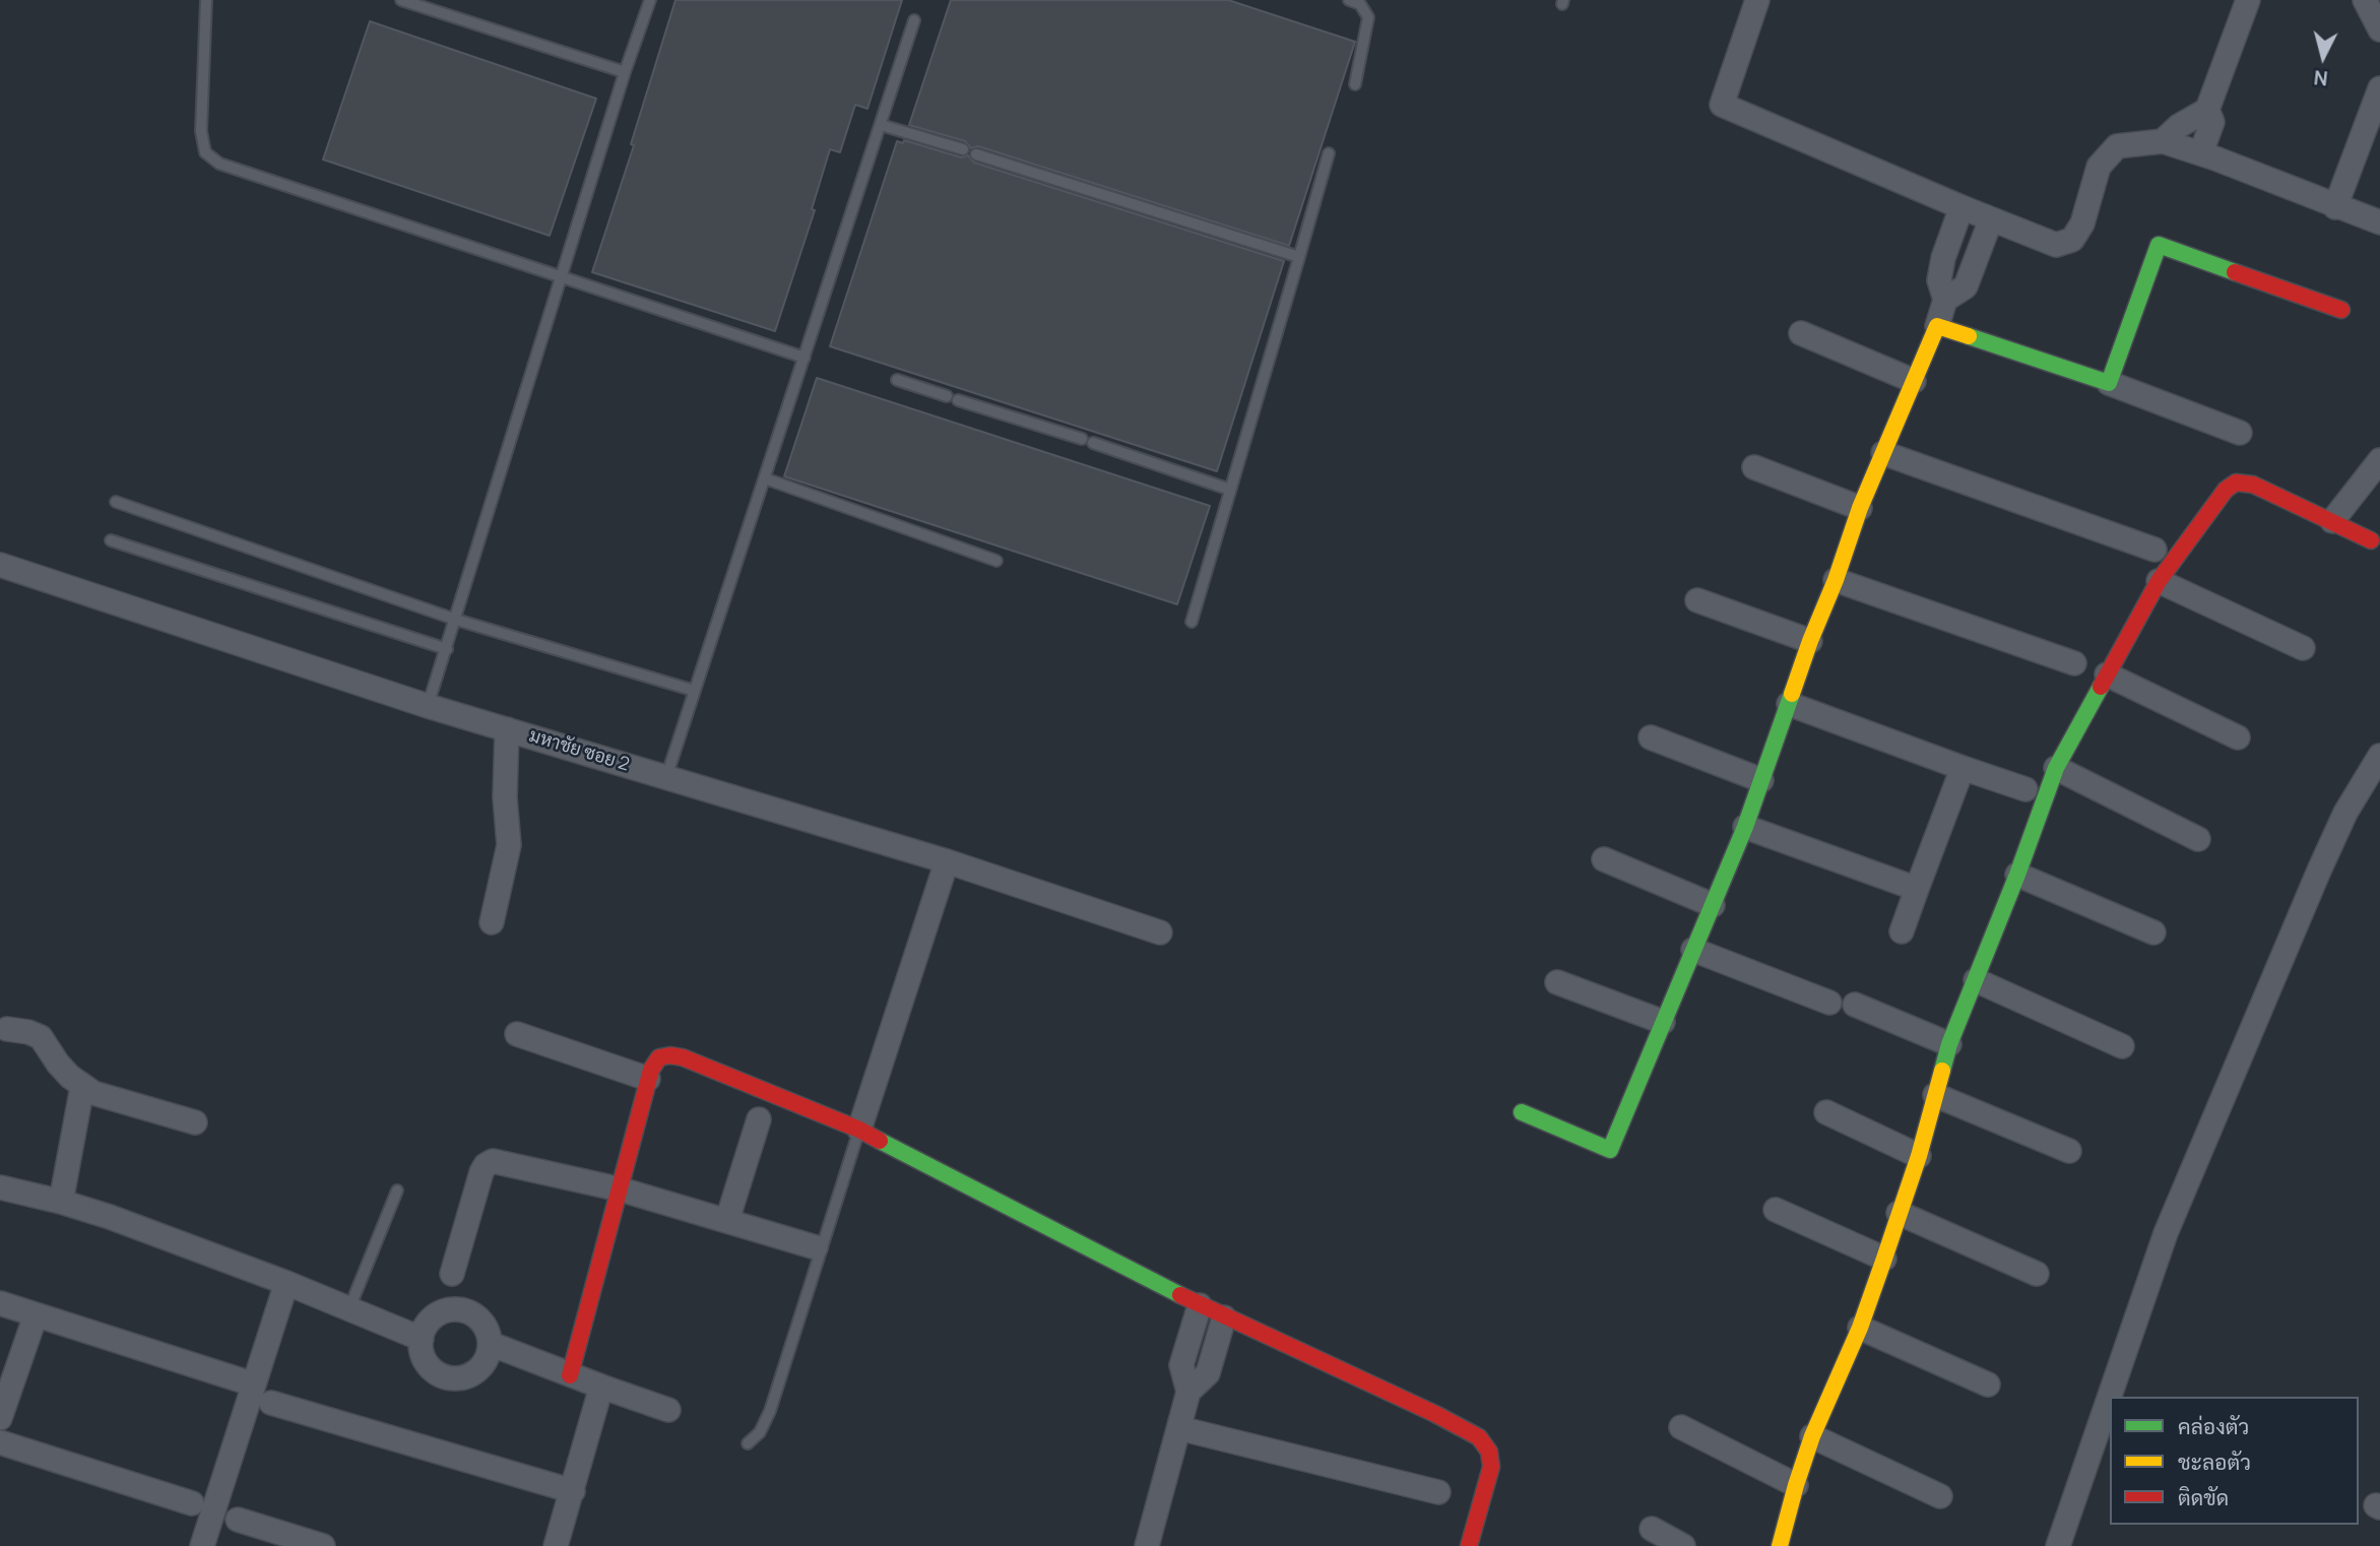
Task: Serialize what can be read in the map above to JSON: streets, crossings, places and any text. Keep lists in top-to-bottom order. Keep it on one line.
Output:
{"streets":{"street":["มหาชัย ซอย 2"]},"legend":["คล่องตัว","ชะลอตัว","ติดขัด"],"north":"bottom"}
